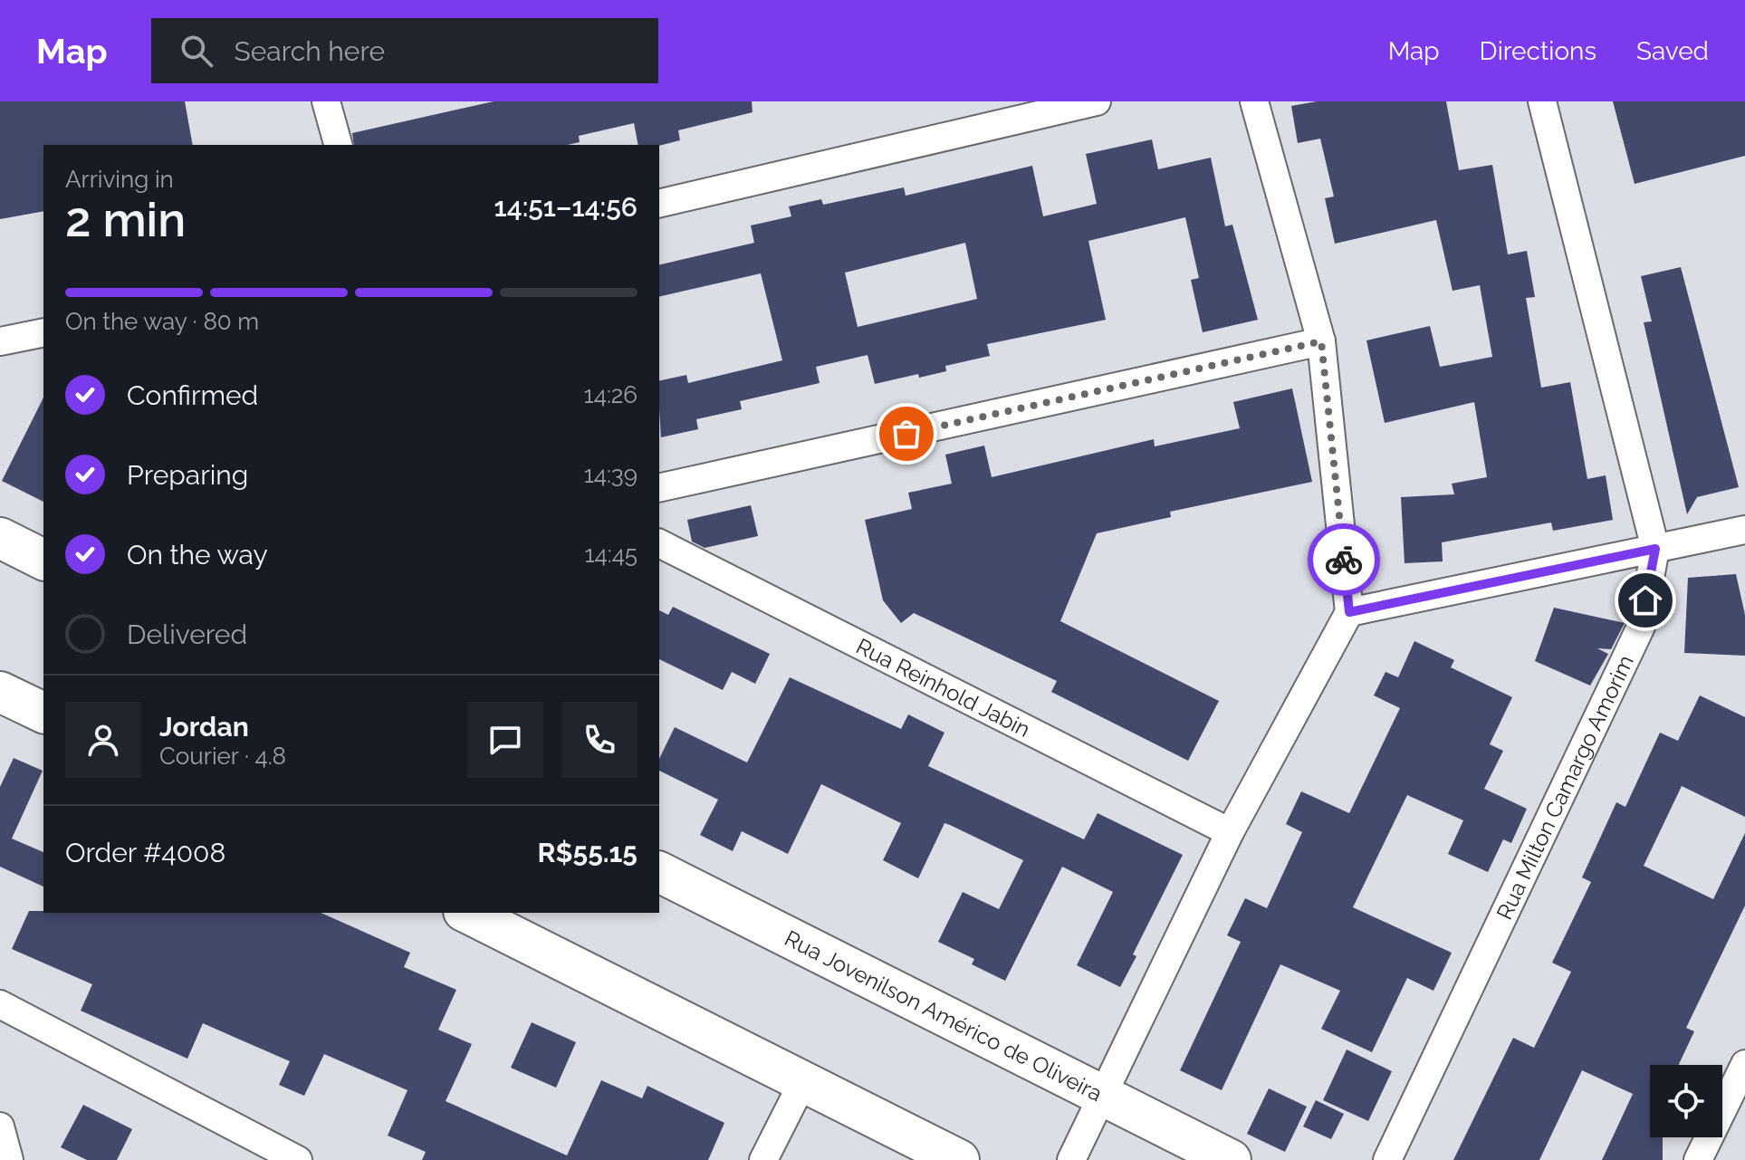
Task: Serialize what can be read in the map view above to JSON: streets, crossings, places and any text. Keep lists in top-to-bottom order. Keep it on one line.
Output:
{"streets":{"main road":["Rua Jovenilson Américo de Oliveira"],"street":["Rua Reinhold Jabin","Rua Milton Camargo Amorim"]},"page":{"header":"Map","search":"Search here","nav":["Map","Directions","Saved"],"heading":["2 min","Arriving in","14:51–14:56"],"panel":["Jordan","Courier · 4.8","Order #4008","R$55.15"],"bar":"On the way · 80 m","list":[["Confirmed","14:26"],["Preparing","14:39"],["On the way","14:45"],"Delivered"]}}
